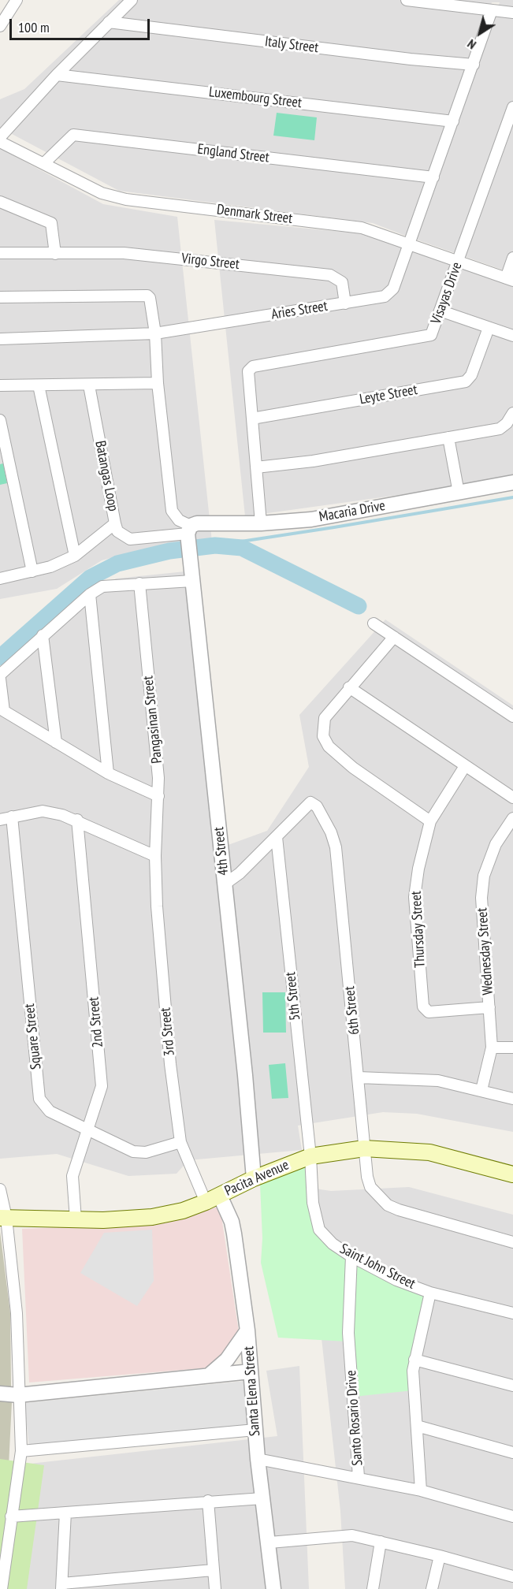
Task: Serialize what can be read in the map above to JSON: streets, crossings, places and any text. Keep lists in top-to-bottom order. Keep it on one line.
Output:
{"streets":{"main road":["Pacita Avenue"],"street":["Italy Street","Luxembourg Street","England Street","Denmark Street","Virgo Street","Visayas Drive","Aries Street","Leyte Street","Batangas Loop","Macaria Drive","Pangasinan Street","4th Street","Thursday Street","Wednesday Street","5th Street","6th Street","2nd Street","3rd Street","Square Street","Saint John Street","Santa Elena Street","Santo Rosario Drive"]},"crossings":[["England Street","Denmark Street"],["Denmark Street","Visayas Drive"],["Denmark Street","Aries Street"],["Virgo Street","Aries Street"],["Visayas Drive","Leyte Street"],["Macaria Drive","4th Street"],["Pangasinan Street","3rd Street"],["4th Street","6th Street"],["4th Street","Pacita Avenue"],["Thursday Street","Wednesday Street"],["5th Street","6th Street"],["5th Street","Pacita Avenue"],["5th Street","Saint John Street"],["6th Street","Pacita Avenue"],["2nd Street","Square Street"],["2nd Street","Pacita Avenue"],["3rd Street","Square Street"],["3rd Street","Pacita Avenue"],["Pacita Avenue","Saint John Street"],["Pacita Avenue","Santa Elena Street"],["Saint John Street","Santo Rosario Drive"]],"scale_bar":"100 m","north":"bottom left"}
